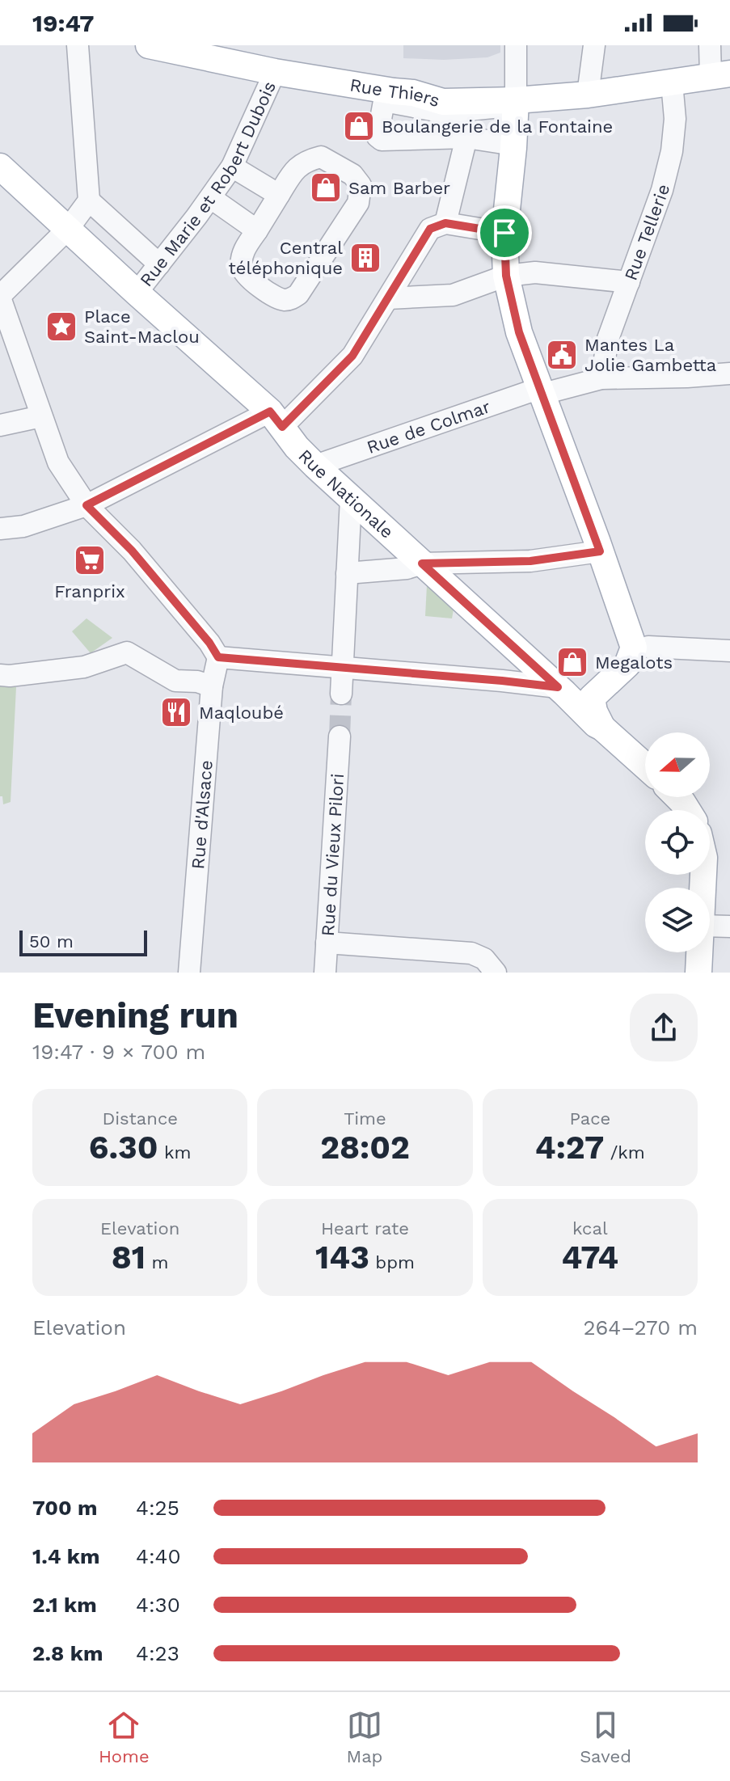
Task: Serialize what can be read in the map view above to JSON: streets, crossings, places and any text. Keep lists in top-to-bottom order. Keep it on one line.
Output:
{"streets":{"main road":["Rue Thiers","Rue Nationale"],"street":["Rue Marie et Robert Dubois","Rue Tellerie","Rue de Colmar","Rue d'Alsace","Rue du Vieux Pilori"]},"crossings":[["Rue Thiers","Rue Marie et Robert Dubois"],["Rue Thiers","Rue Tellerie"],["Rue Marie et Robert Dubois","Rue Nationale"],["Rue Tellerie","Rue de Colmar"],["Rue de Colmar","Rue Nationale"]],"places":{"shop":["Boulangerie de la Fontaine","Sam Barber","Megalots"],"building":["Central téléphonique"],"place":["Place Saint-Maclou"],"public building":["Mantes La Jolie Gambetta"],"supermarket":["Franprix"],"restaurant":["Maqloubé"]},"scale_bar":"50 m","north":"left","page":{"status":"19:47","scale":"50 m","heading":["Evening run","19:47 · 9 × 700 m"],"stats":[["Distance","6.30 km"],["Time","28:02"],["Pace","4:27 /km"],["Elevation","81 m"],["Heart rate","143 bpm"],["kcal","474"]],"chart":["Elevation","264–270 m"],"list":[{"name":"700 m","note":"4:25"},{"name":"1.4 km","note":"4:40"},{"name":"2.1 km","note":"4:30"},{"name":"2.8 km","note":"4:23"}],"tabs":["Home","Map","Saved"]}}
